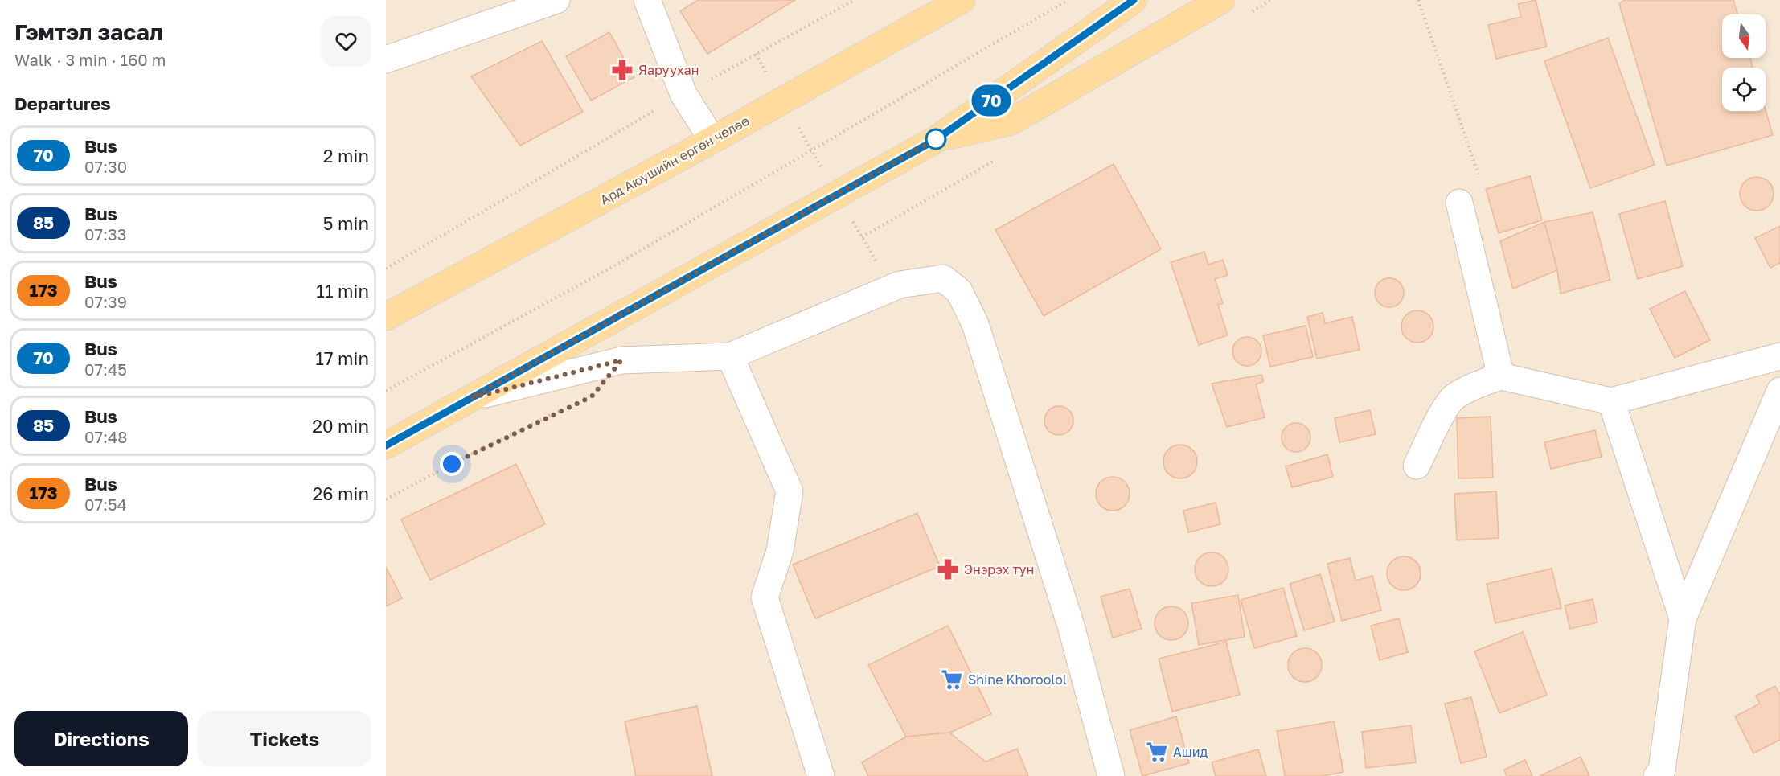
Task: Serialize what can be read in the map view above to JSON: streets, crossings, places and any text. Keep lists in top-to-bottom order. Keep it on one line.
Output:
{"streets":{"main road":["Ард Аюушийн өргөн чөлөө"]},"places":{"pharmacy":["Яаруухан","Энэрэх тун"],"supermarket":["Shine Khoroolol","Ашид"]},"lines":["bus line 70"],"north":"bottom","page":{"heading":[["Гэмтэл засал","Walk · 3 min · 160 m"],"Departures"],"on_map":"70","list":[{"mark":"70","name":"Bus","note":"07:30","value":"2 min"},{"mark":"85","name":"Bus","note":"07:33","value":"5 min"},{"mark":"173","name":"Bus","note":"07:39","value":"11 min"},{"mark":"70","name":"Bus","note":"07:45","value":"17 min"},{"mark":"85","name":"Bus","note":"07:48","value":"20 min"},{"mark":"173","name":"Bus","note":"07:54","value":"26 min"}],"buttons":["Directions","Tickets"]}}
